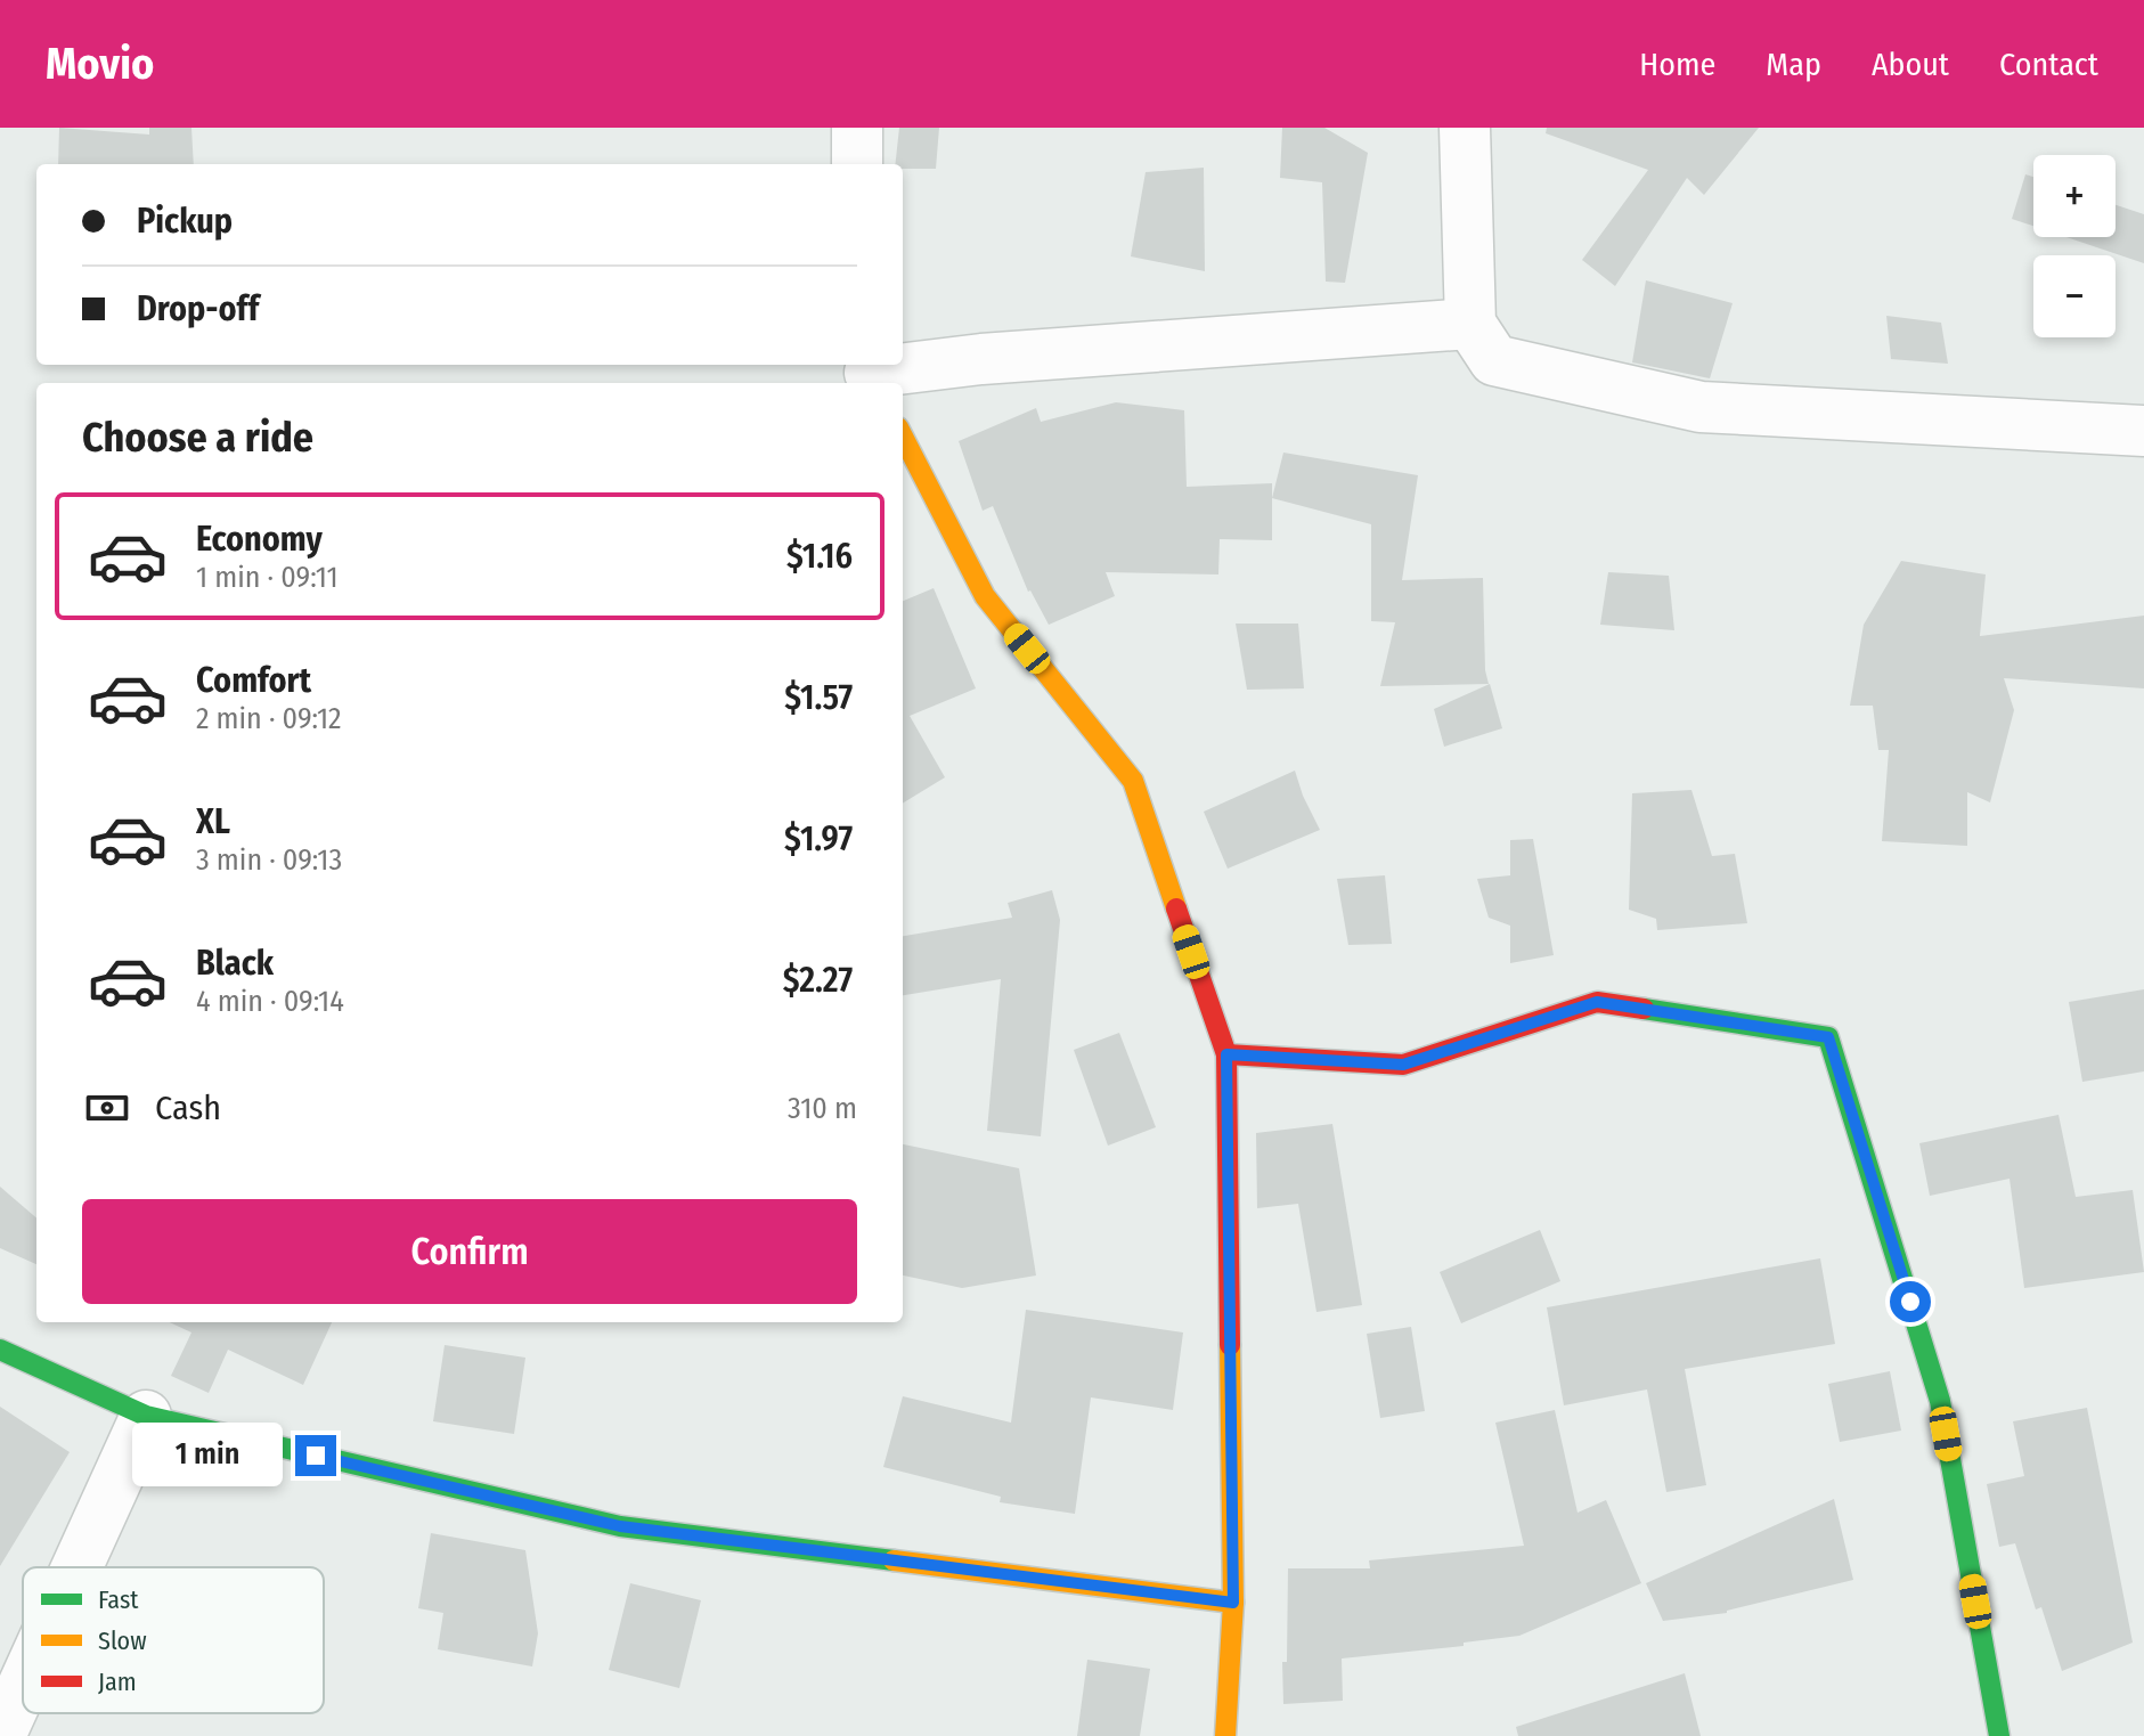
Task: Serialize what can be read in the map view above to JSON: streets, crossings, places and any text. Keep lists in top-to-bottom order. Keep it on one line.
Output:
{"legend":["Fast","Slow","Jam"],"page":{"header":"Movio","nav":["Home","Map","About","Contact"],"map_buttons":["+","−"],"banner":["Pickup","Drop-off"],"heading":"Choose a ride","list":[{"name":"Economy","note":"1 min · 09:11","value":"$1.16"},{"name":"Comfort","note":"2 min · 09:12","value":"$1.57"},{"name":"XL","note":"3 min · 09:13","value":"$1.97"},{"name":"Black","note":"4 min · 09:14","value":"$2.27"}],"pay":["Cash","310 m"],"buttons":"Confirm","bubble":"1 min"}}
